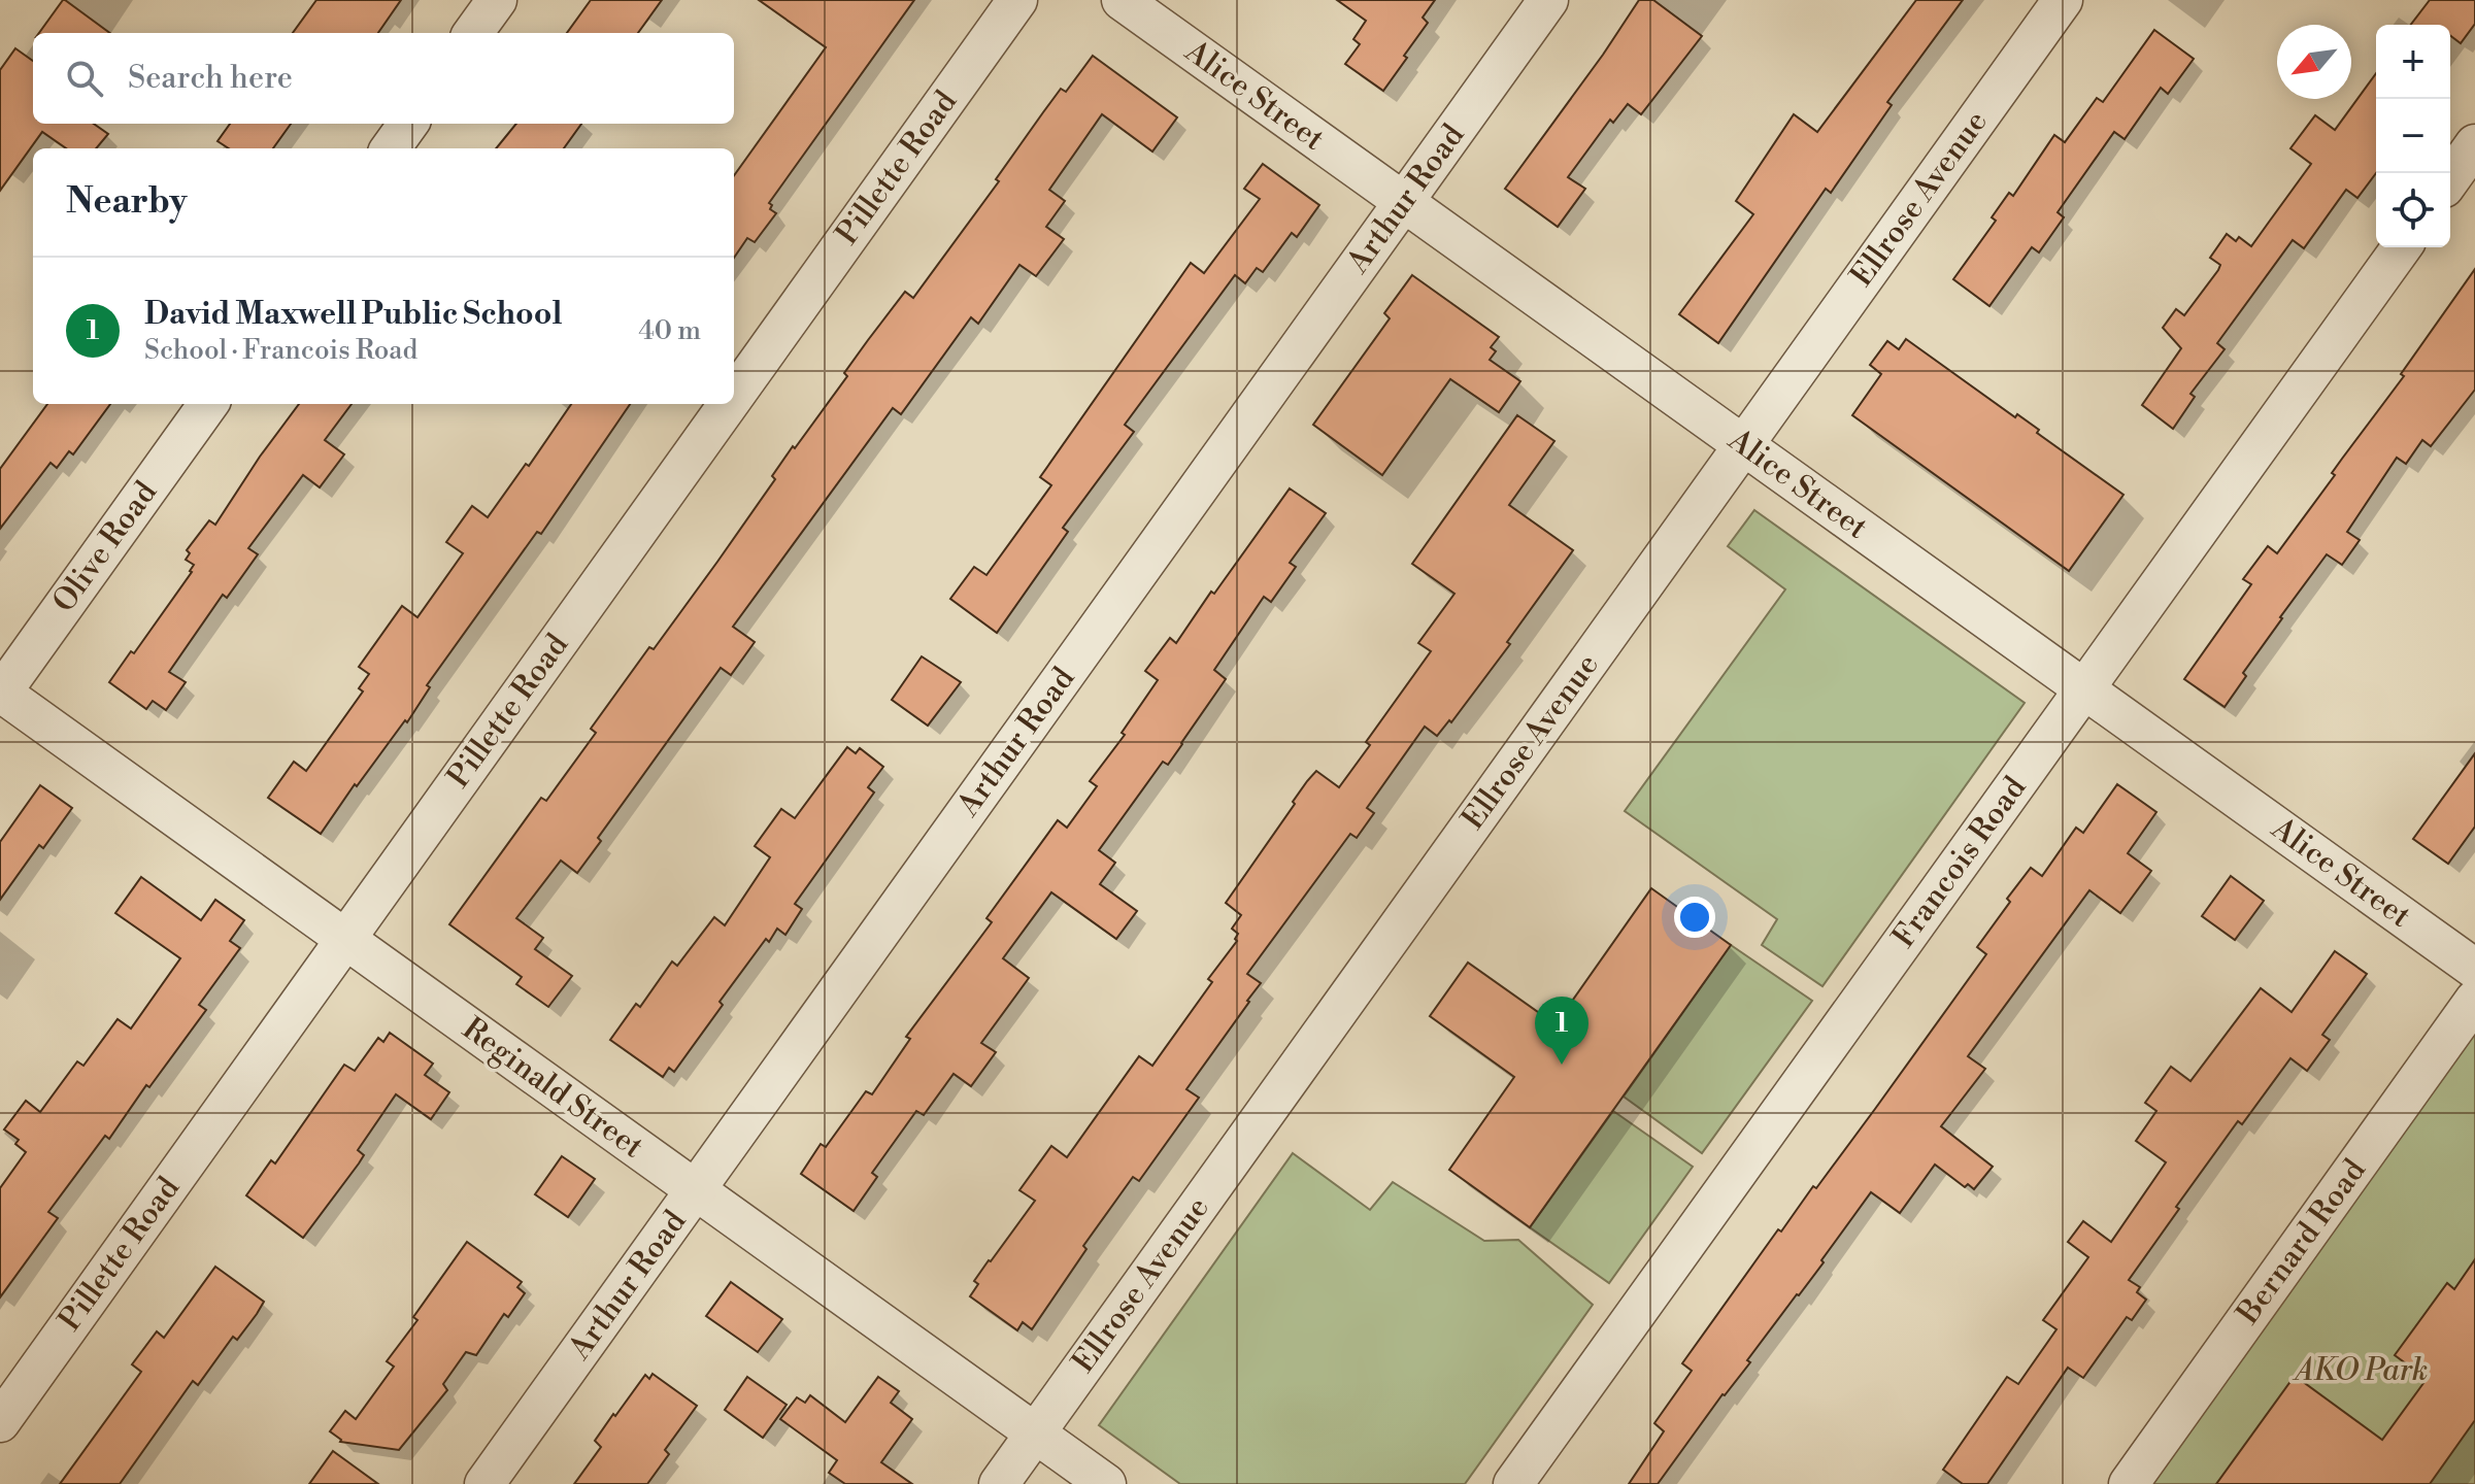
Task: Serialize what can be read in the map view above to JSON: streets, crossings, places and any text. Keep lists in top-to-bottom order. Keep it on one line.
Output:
{"streets":{"street":["Alice Street","Pillette Road","Arthur Road","Ellrose Avenue","Olive Road","Francois Road","Reginald Street","Bernard Road"]},"crossings":[["Alice Street","Arthur Road"],["Alice Street","Ellrose Avenue"],["Alice Street","Francois Road"],["Pillette Road","Reginald Street"],["Arthur Road","Reginald Street"],["Ellrose Avenue","Reginald Street"],["Olive Road","Reginald Street"]],"parks":["AKO Park"],"north":"bottom left","page":{"map_buttons":["+","−"],"search":"Search here","heading":"Nearby","list":[{"mark":"1","name":"David Maxwell Public School","note":"School · Francois Road","value":"40 m"}],"pins":"1"}}
